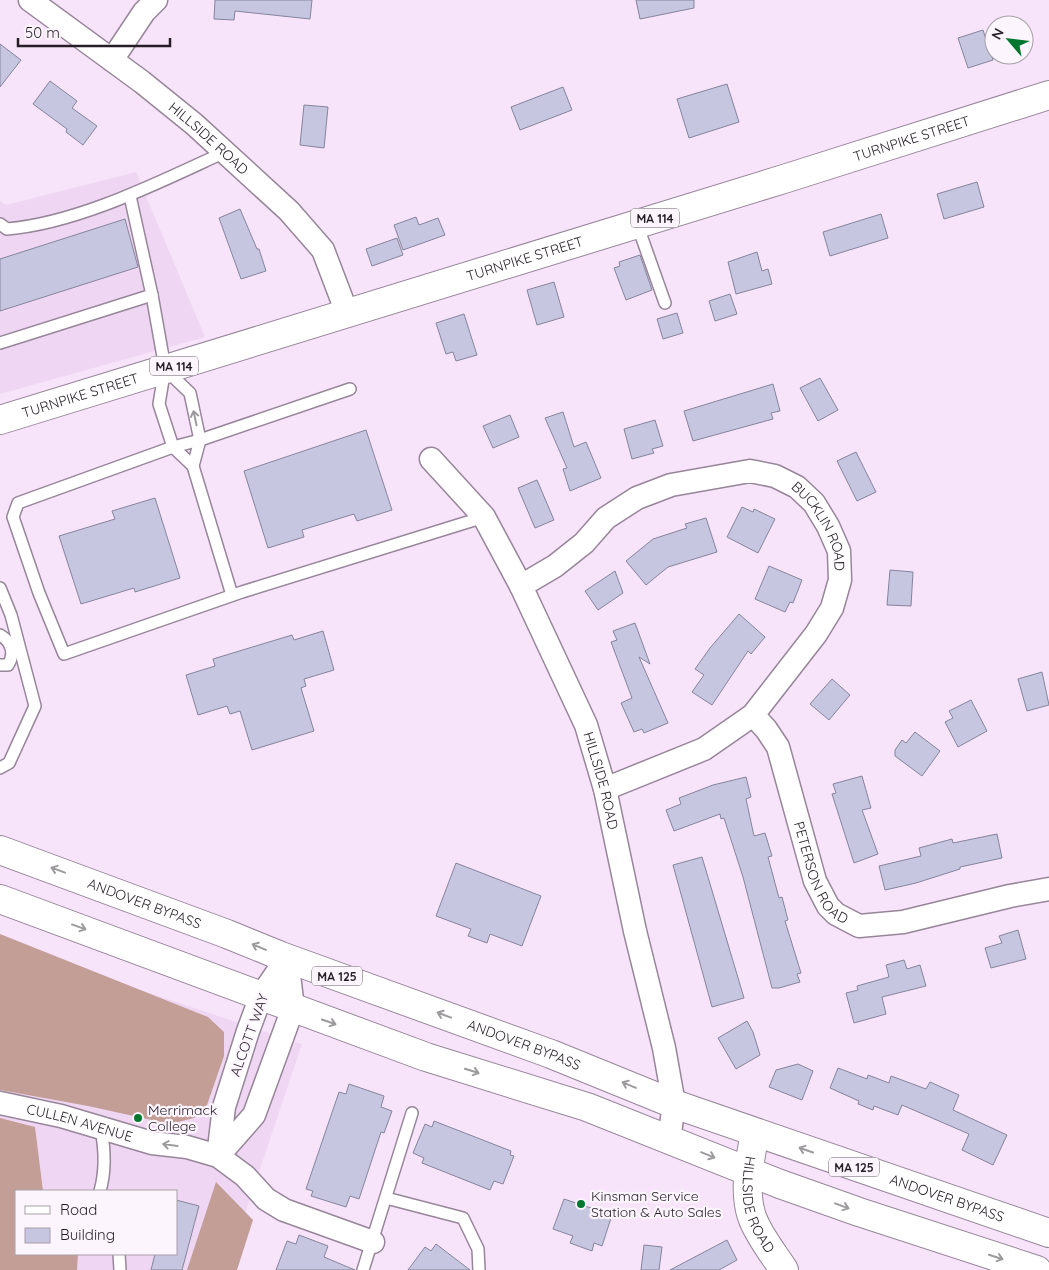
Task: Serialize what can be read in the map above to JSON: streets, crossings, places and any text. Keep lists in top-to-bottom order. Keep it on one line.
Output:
{"streets":{"main road":["HILLSIDE ROAD","TURNPIKE STREET","MA 114","ANDOVER BYPASS","MA 125"],"street":["BUCKLIN ROAD","PETERSON ROAD","ALCOTT WAY","CULLEN AVENUE"]},"crossings":[["HILLSIDE ROAD","TURNPIKE STREET"],["HILLSIDE ROAD","BUCKLIN ROAD"],["HILLSIDE ROAD","ANDOVER BYPASS"],["BUCKLIN ROAD","PETERSON ROAD"],["ANDOVER BYPASS","ALCOTT WAY"],["ALCOTT WAY","CULLEN AVENUE"]],"one_way":["CULLEN AVENUE"],"places":["Merrimack College","Kinsman Service Station & Auto Sales"],"legend":["Road","Building"],"scale_bar":"50 m","north":"top left"}
